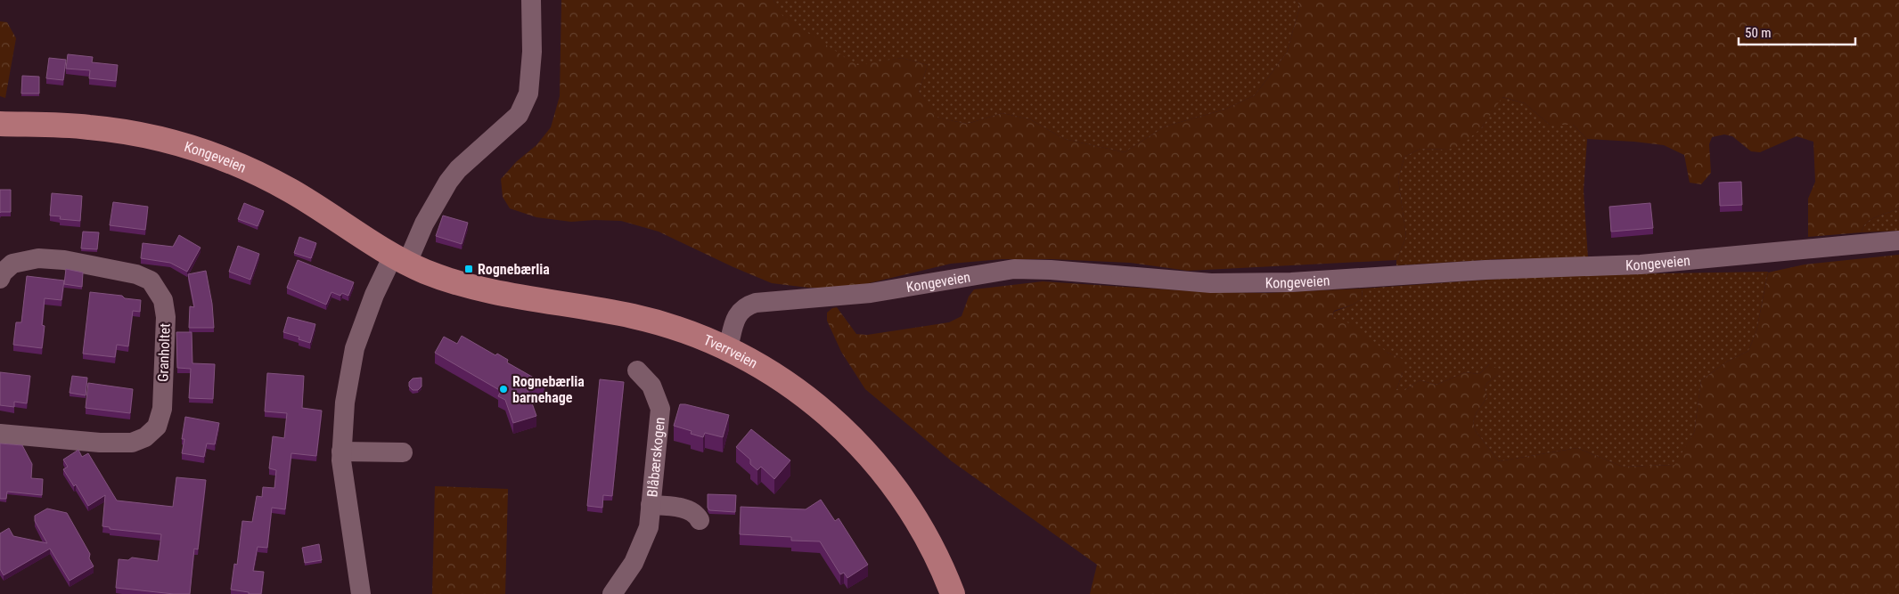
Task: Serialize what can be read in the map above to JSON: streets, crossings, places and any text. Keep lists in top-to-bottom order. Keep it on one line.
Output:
{"streets":{"main road":["Kongeveien","Tverrveien"],"street":["Granholtet","Blåbærskogen"]},"crossings":[["Kongeveien","Tverrveien"]],"places":{"transit":["Rognebærlia"],"other":["Rognebærlia barnehage"]},"scale_bar":"50 m"}
